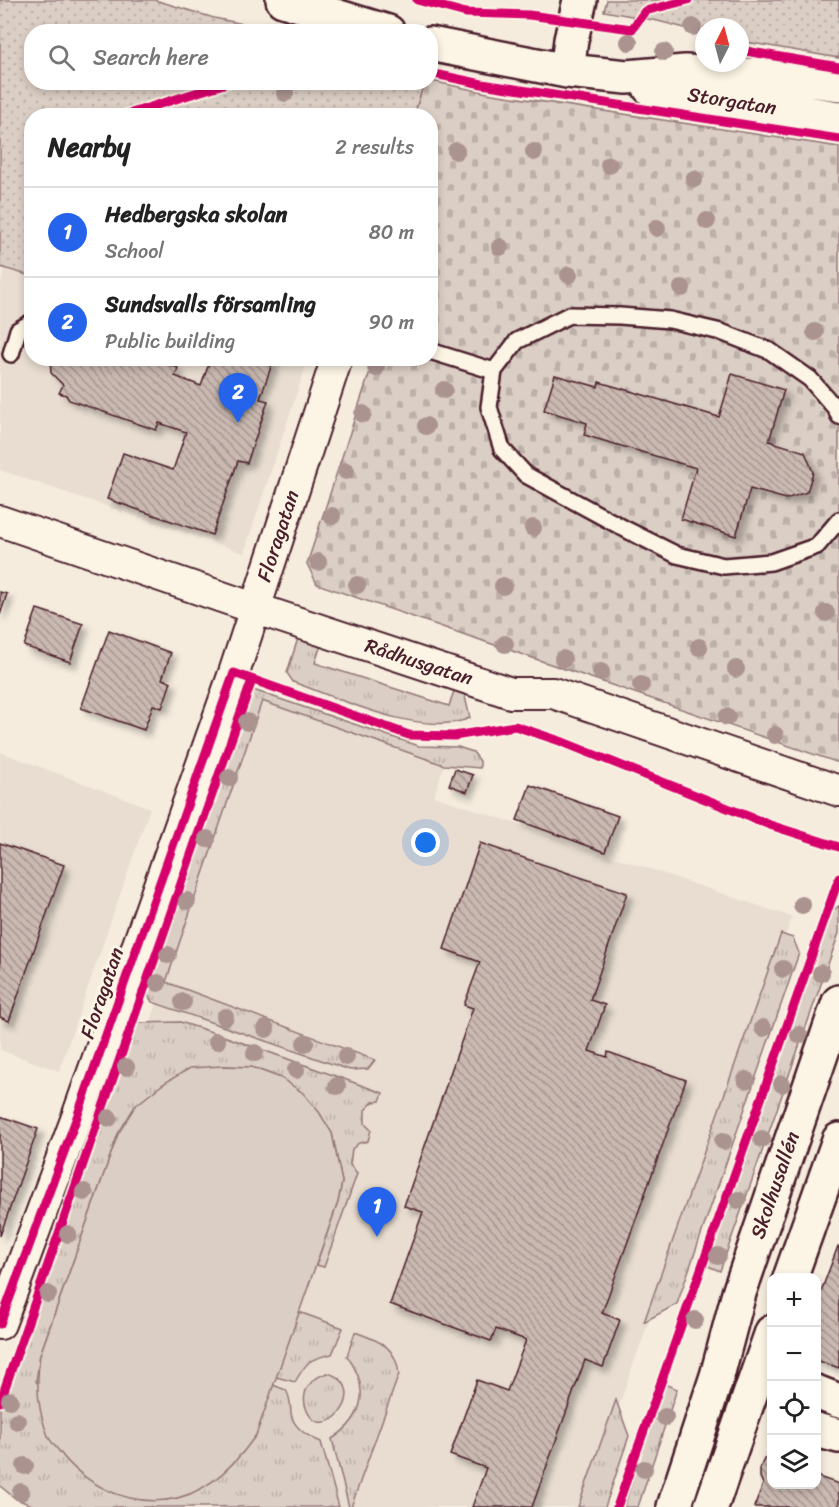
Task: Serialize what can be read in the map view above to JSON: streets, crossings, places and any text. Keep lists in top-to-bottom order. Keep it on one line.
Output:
{"streets":{"street":["Storgatan","Floragatan","Rådhusgatan","Skolhusallén"]},"crossings":[["Floragatan","Rådhusgatan"]],"north":"top","page":{"search":"Search here","heading":["Nearby","2 results"],"list":[{"mark":"1","name":"Hedbergska skolan","note":"School","value":"80 m"},{"mark":"2","name":"Sundsvalls församling","note":"Public building","value":"90 m"}],"pins":["2","1"],"map_buttons":["+","−"]}}
